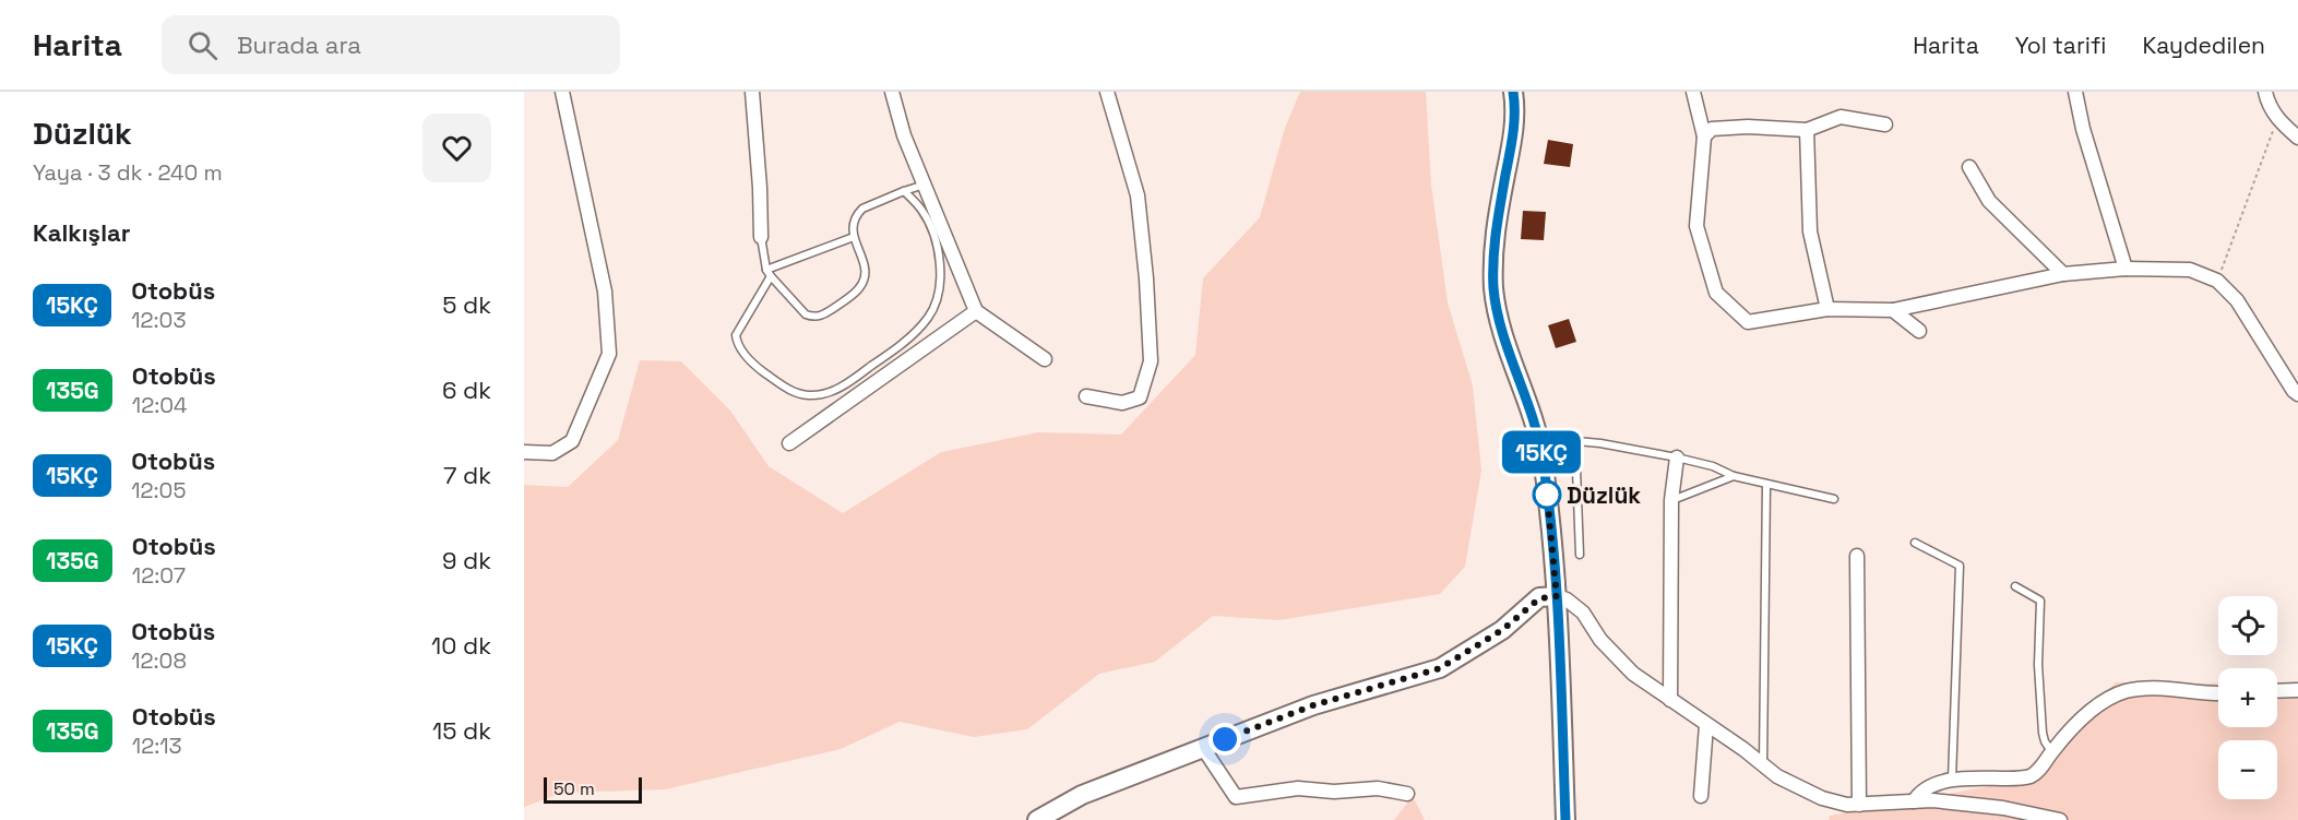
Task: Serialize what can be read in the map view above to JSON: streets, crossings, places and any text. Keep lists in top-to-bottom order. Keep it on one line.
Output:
{"places":["Düzlük"],"lines":["bus line 15KÇ"],"scale_bar":"50 m","page":{"header":"Harita","search":"Burada ara","nav":["Harita","Yol tarifi","Kaydedilen"],"heading":[["Düzlük","Yaya · 3 dk · 240 m"],"Kalkışlar"],"on_map":"15KÇ","list":[{"mark":"15KÇ","name":"Otobüs","note":"12:03","value":"5 dk"},{"mark":"135G","name":"Otobüs","note":"12:04","value":"6 dk"},{"mark":"15KÇ","name":"Otobüs","note":"12:05","value":"7 dk"},{"mark":"135G","name":"Otobüs","note":"12:07","value":"9 dk"},{"mark":"15KÇ","name":"Otobüs","note":"12:08","value":"10 dk"},{"mark":"135G","name":"Otobüs","note":"12:13","value":"15 dk"}],"map_buttons":["+","−"],"scale":"50 m"}}
